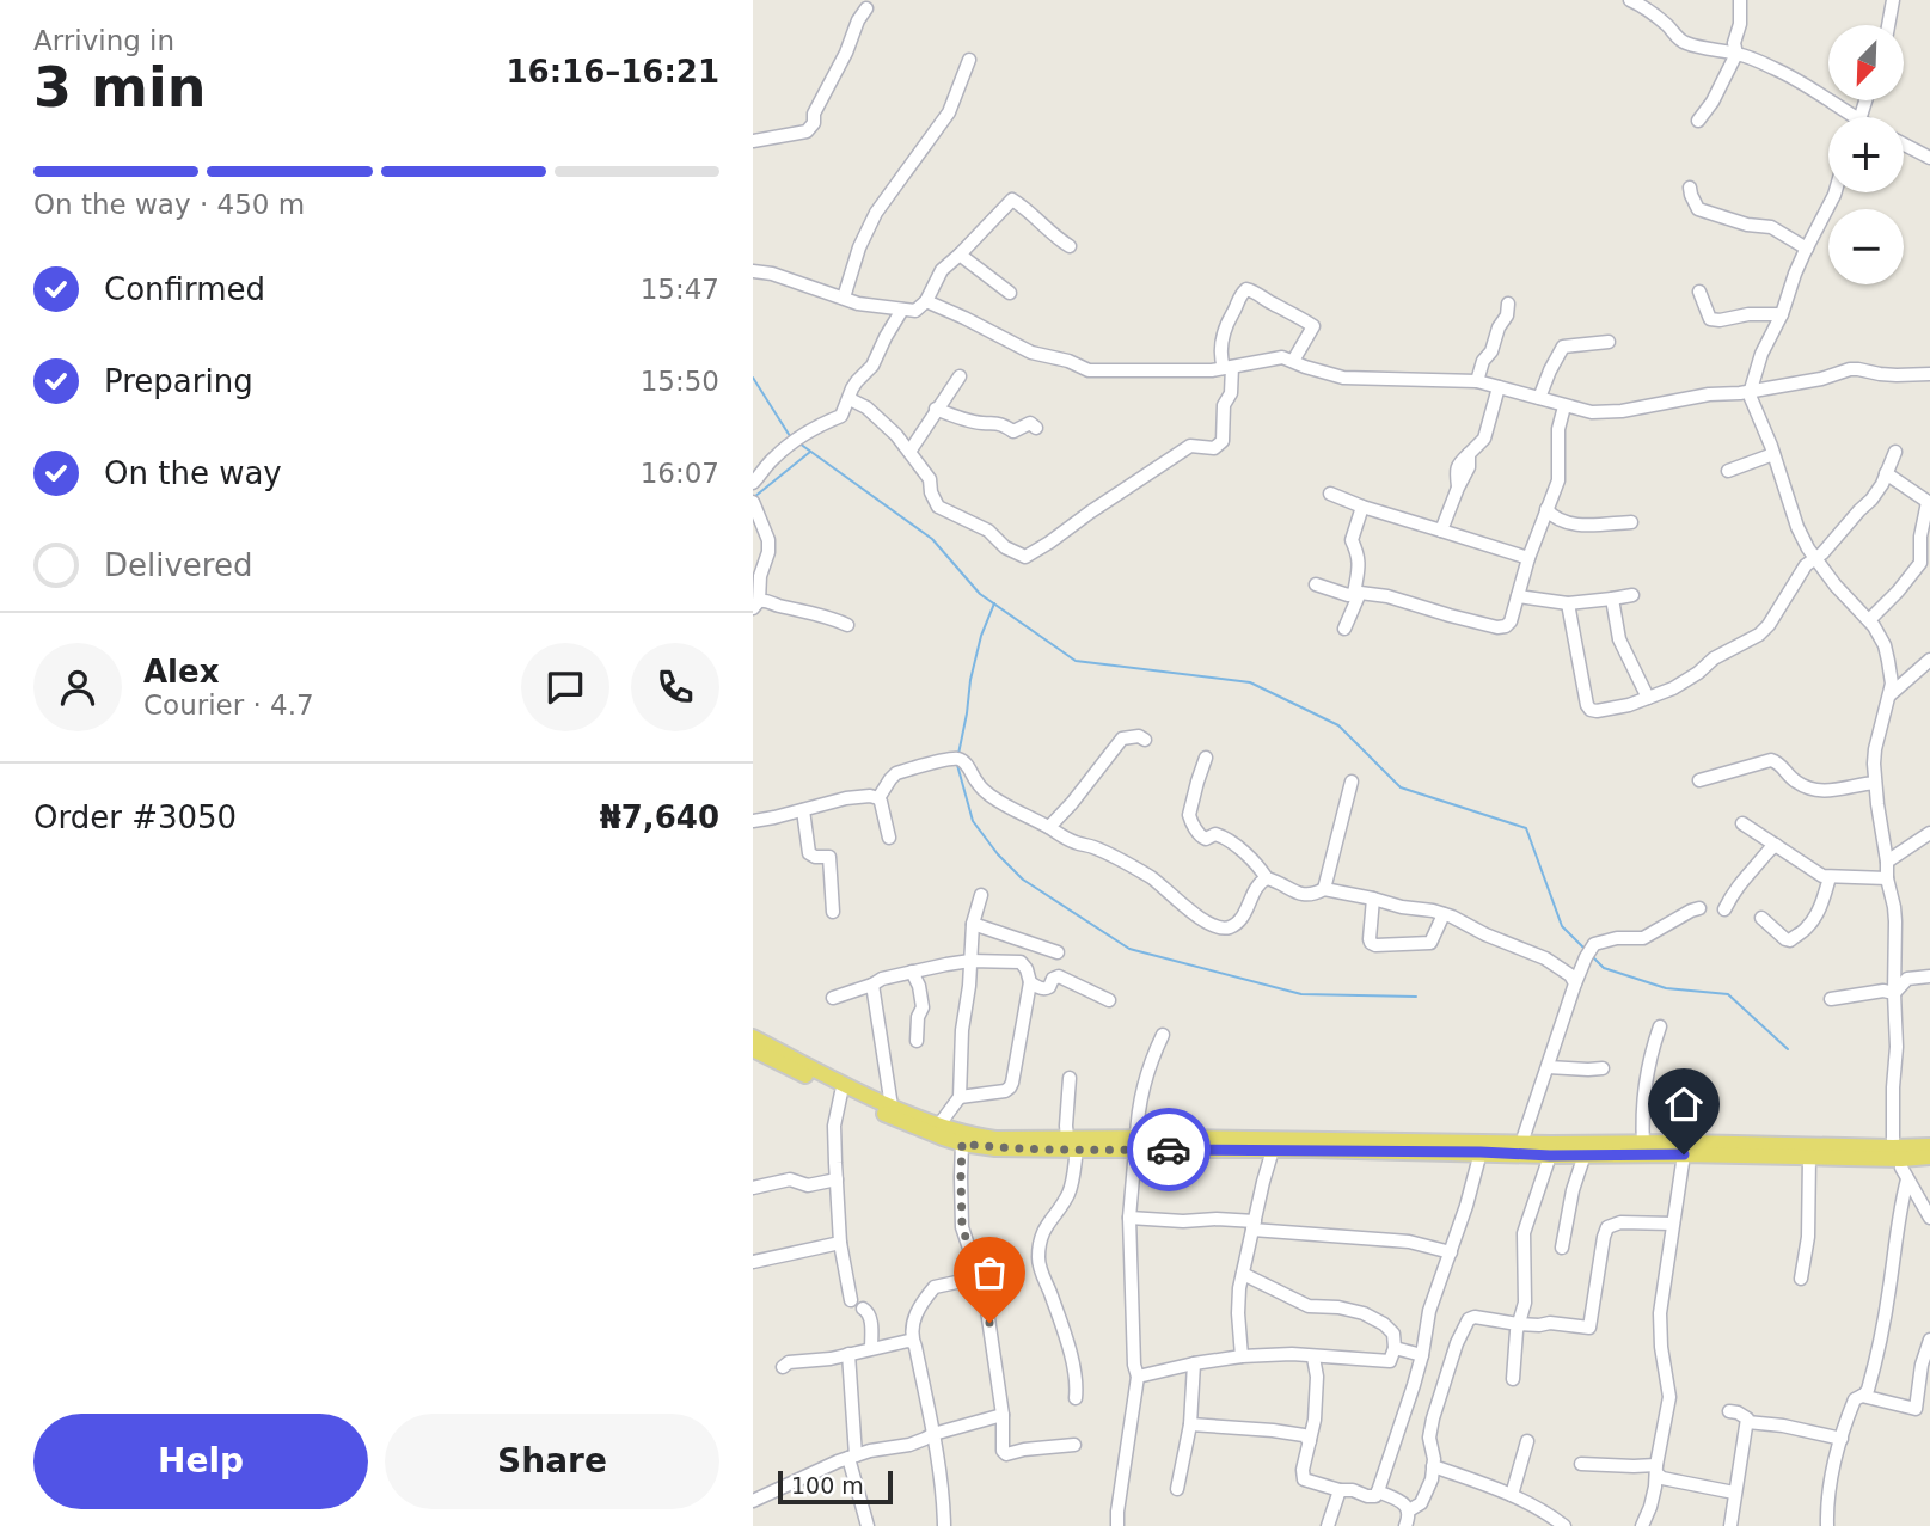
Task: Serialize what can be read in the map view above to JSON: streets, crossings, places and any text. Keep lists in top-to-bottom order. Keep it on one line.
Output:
{"scale_bar":"100 m","north":"bottom left","page":{"heading":["3 min","Arriving in","16:16–16:21"],"panel":["Alex","Courier · 4.7","Order #3050","₦7,640"],"map_buttons":["+","−"],"bar":"On the way · 450 m","list":[["Confirmed","15:47"],["Preparing","15:50"],["On the way","16:07"],"Delivered"],"buttons":["Help","Share"],"scale":"100 m"}}
